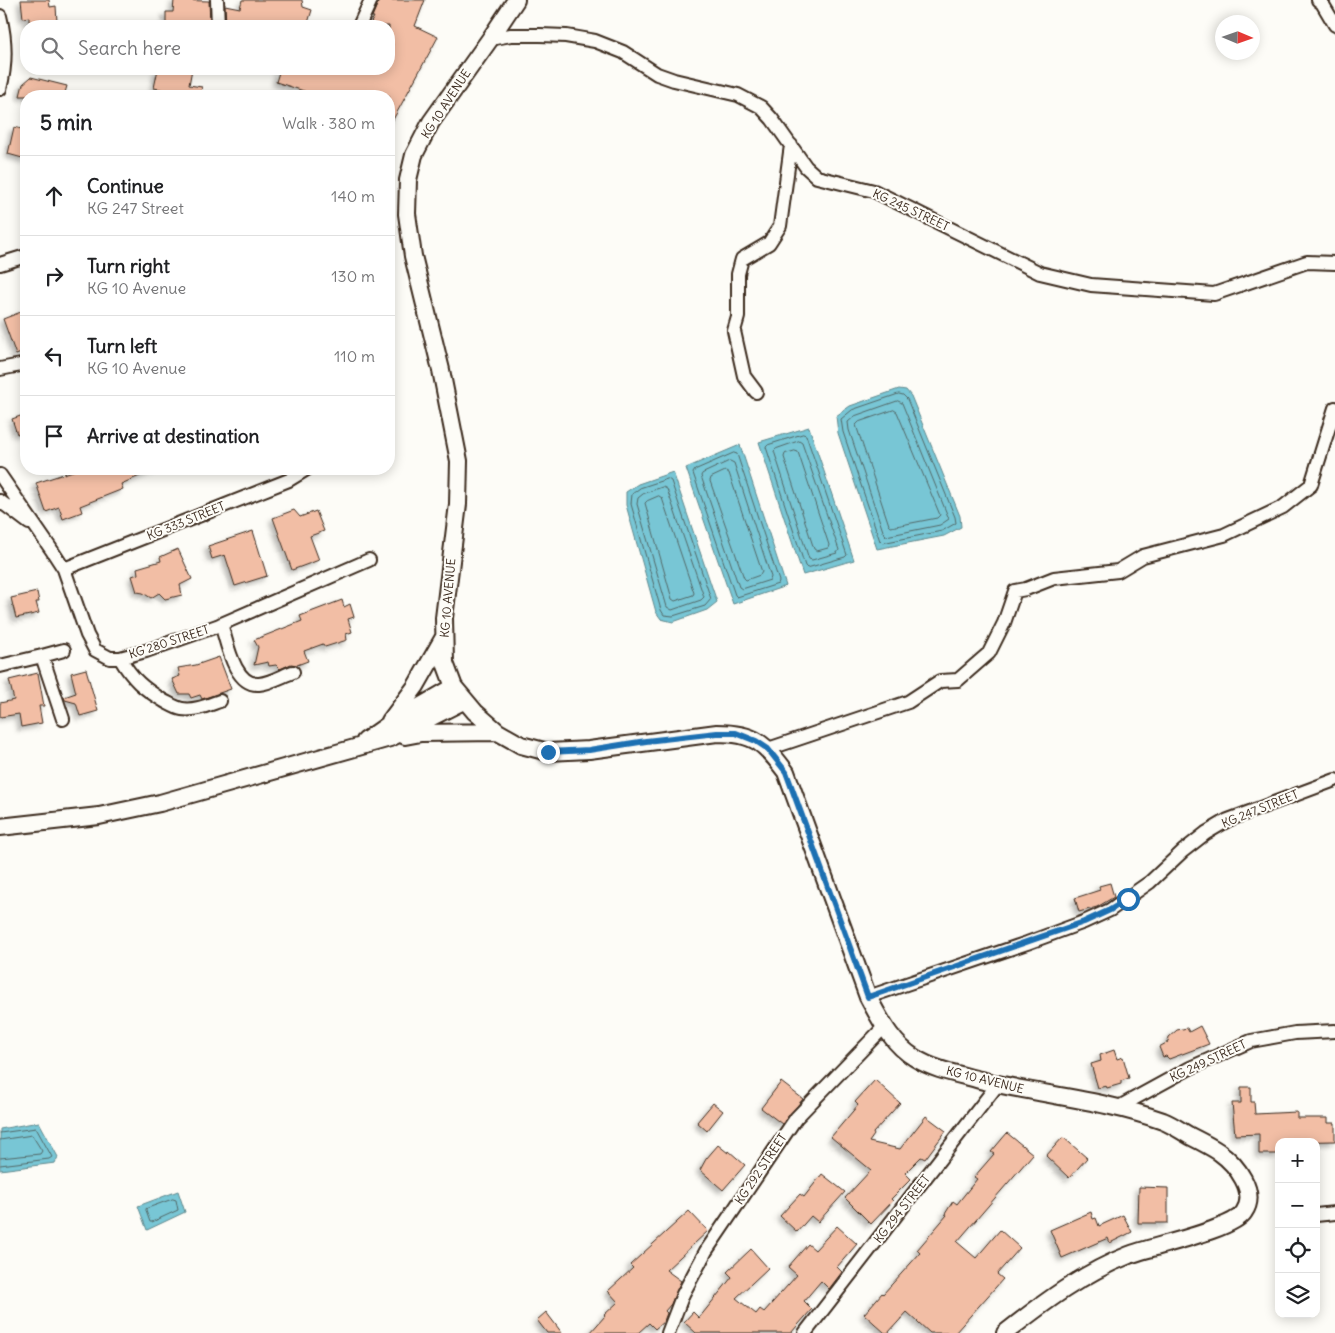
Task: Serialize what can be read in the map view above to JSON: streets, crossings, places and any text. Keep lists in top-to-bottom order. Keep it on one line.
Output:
{"streets":{"street":["KG 10 AVENUE","KG 245 STREET","KG 333 STREET","KG 280 STREET","KG 247 STREET","KG 249 STREET","KG 292 STREET","KG 294 STREET"]},"crossings":[["KG 10 AVENUE","KG 245 STREET"],["KG 10 AVENUE","KG 247 STREET"],["KG 10 AVENUE","KG 249 STREET"],["KG 10 AVENUE","KG 292 STREET"],["KG 10 AVENUE","KG 294 STREET"],["KG 333 STREET","KG 280 STREET"]],"north":"right","page":{"search":"Search here","heading":["5 min","Walk · 380 m"],"list":[["Continue","KG 247 Street","140 m"],["Turn right","KG 10 Avenue","130 m"],["Turn left","KG 10 Avenue","110 m"],"Arrive at destination"],"map_buttons":["+","−"]}}
